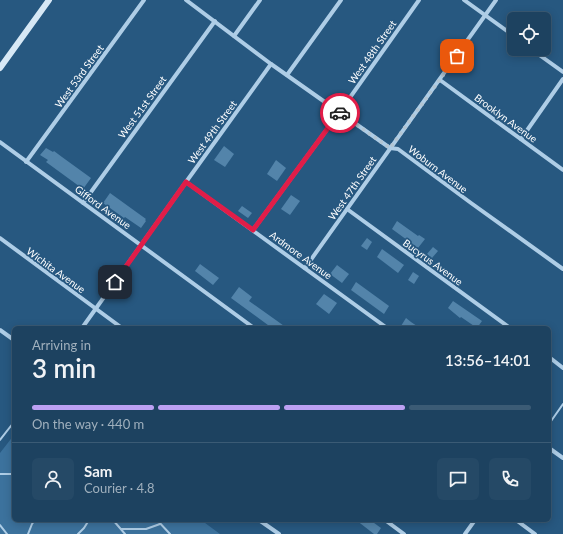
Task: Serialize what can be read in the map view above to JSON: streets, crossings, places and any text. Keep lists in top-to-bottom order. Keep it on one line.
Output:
{"streets":{"street":["West 48th Street","West 53rd Street","West 51st Street","Brooklyn Avenue","West 49th Street","Woburn Avenue","West 47th Street","Gifford Avenue","Ardmore Avenue","Bucyrus Avenue","Wichita Avenue"]},"crossings":[["West 48th Street","Woburn Avenue"],["West 48th Street","Ardmore Avenue"],["West 53rd Street","Gifford Avenue"],["West 51st Street","Woburn Avenue"],["West 51st Street","Gifford Avenue"],["Brooklyn Avenue","West 47th Street"],["West 49th Street","Woburn Avenue"],["West 49th Street","Gifford Avenue"],["West 49th Street","Ardmore Avenue"],["West 49th Street","Wichita Avenue"],["Woburn Avenue","West 47th Street"],["West 47th Street","Ardmore Avenue"],["West 47th Street","Bucyrus Avenue"]],"page":{"heading":["3 min","Arriving in","13:56–14:01"],"panel":["Sam","Courier · 4.8"],"bar":"On the way · 440 m"}}
